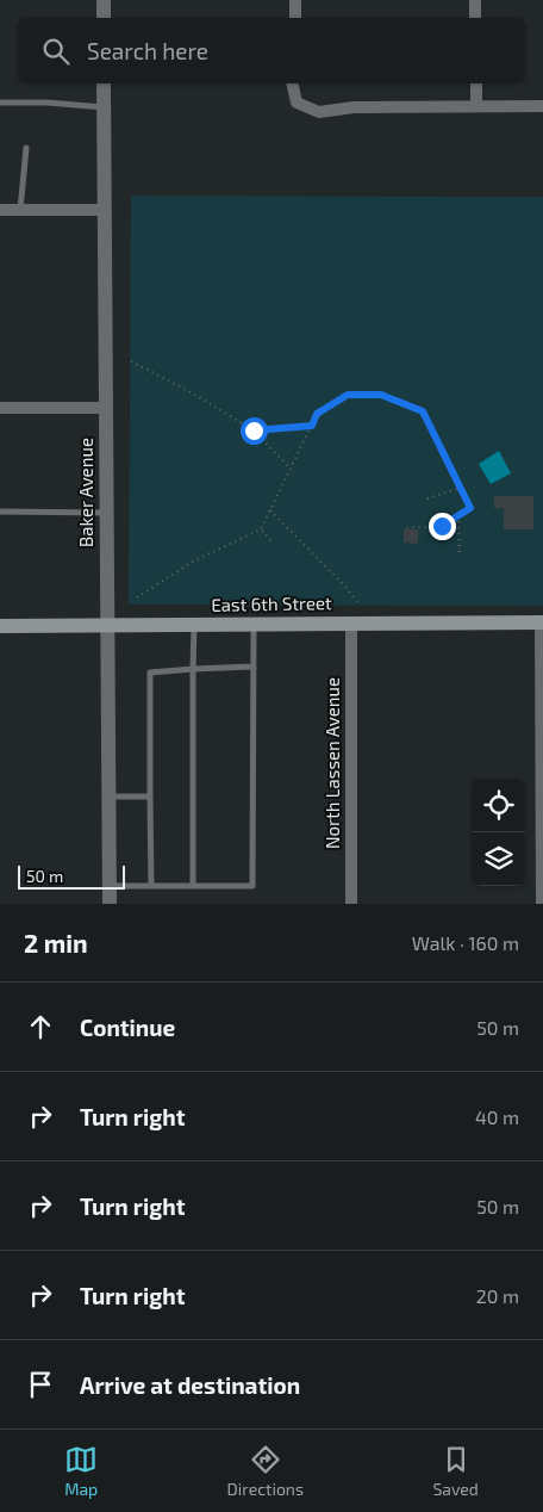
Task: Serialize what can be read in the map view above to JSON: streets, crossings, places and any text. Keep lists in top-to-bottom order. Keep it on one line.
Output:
{"streets":{"main road":["East 6th Street"],"street":["Baker Avenue","North Lassen Avenue"]},"crossings":[["Baker Avenue","East 6th Street"],["East 6th Street","North Lassen Avenue"]],"scale_bar":"50 m","page":{"search":"Search here","scale":"50 m","heading":["2 min","Walk · 160 m"],"list":[["Continue","50 m"],["Turn right","40 m"],["Turn right","50 m"],["Turn right","20 m"],"Arrive at destination"],"nav":["Map","Directions","Saved"]}}
